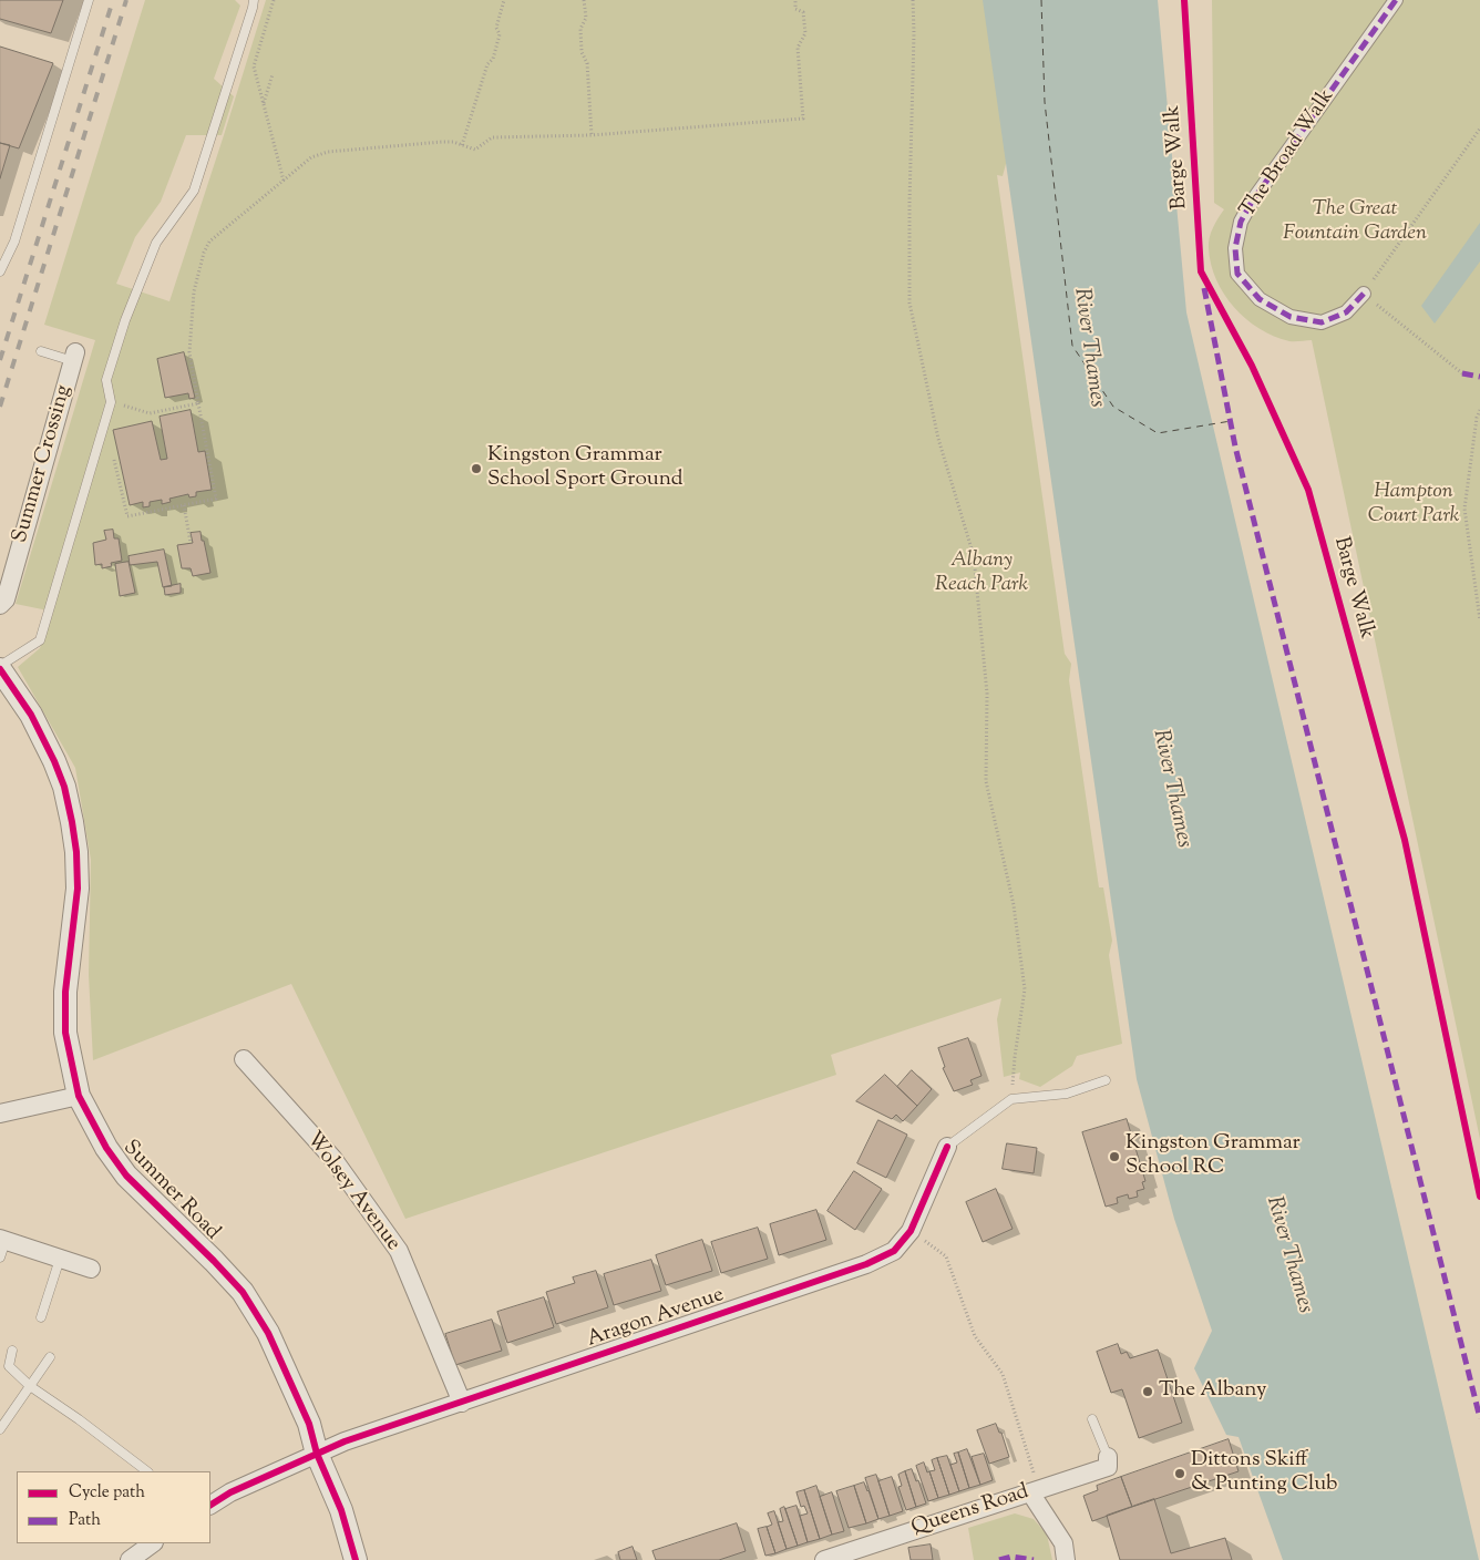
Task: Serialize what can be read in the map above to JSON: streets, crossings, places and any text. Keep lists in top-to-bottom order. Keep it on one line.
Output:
{"streets":{"street":["The Broad Walk","Summer Crossing","Summer Road","Wolsey Avenue","Aragon Avenue","Queens Road"],"cycle path":["Barge Walk"]},"crossings":[["Summer Road","Aragon Avenue"],["Wolsey Avenue","Aragon Avenue"]],"water":["River Thames"],"parks":["The Great Fountain Garden","Hampton Court Park","Albany Reach Park"],"places":["Kingston Grammar School Sport Ground","Kingston Grammar School RC","The Albany","Dittons Skiff & Punting Club"],"legend":["Cycle path","Path"]}
